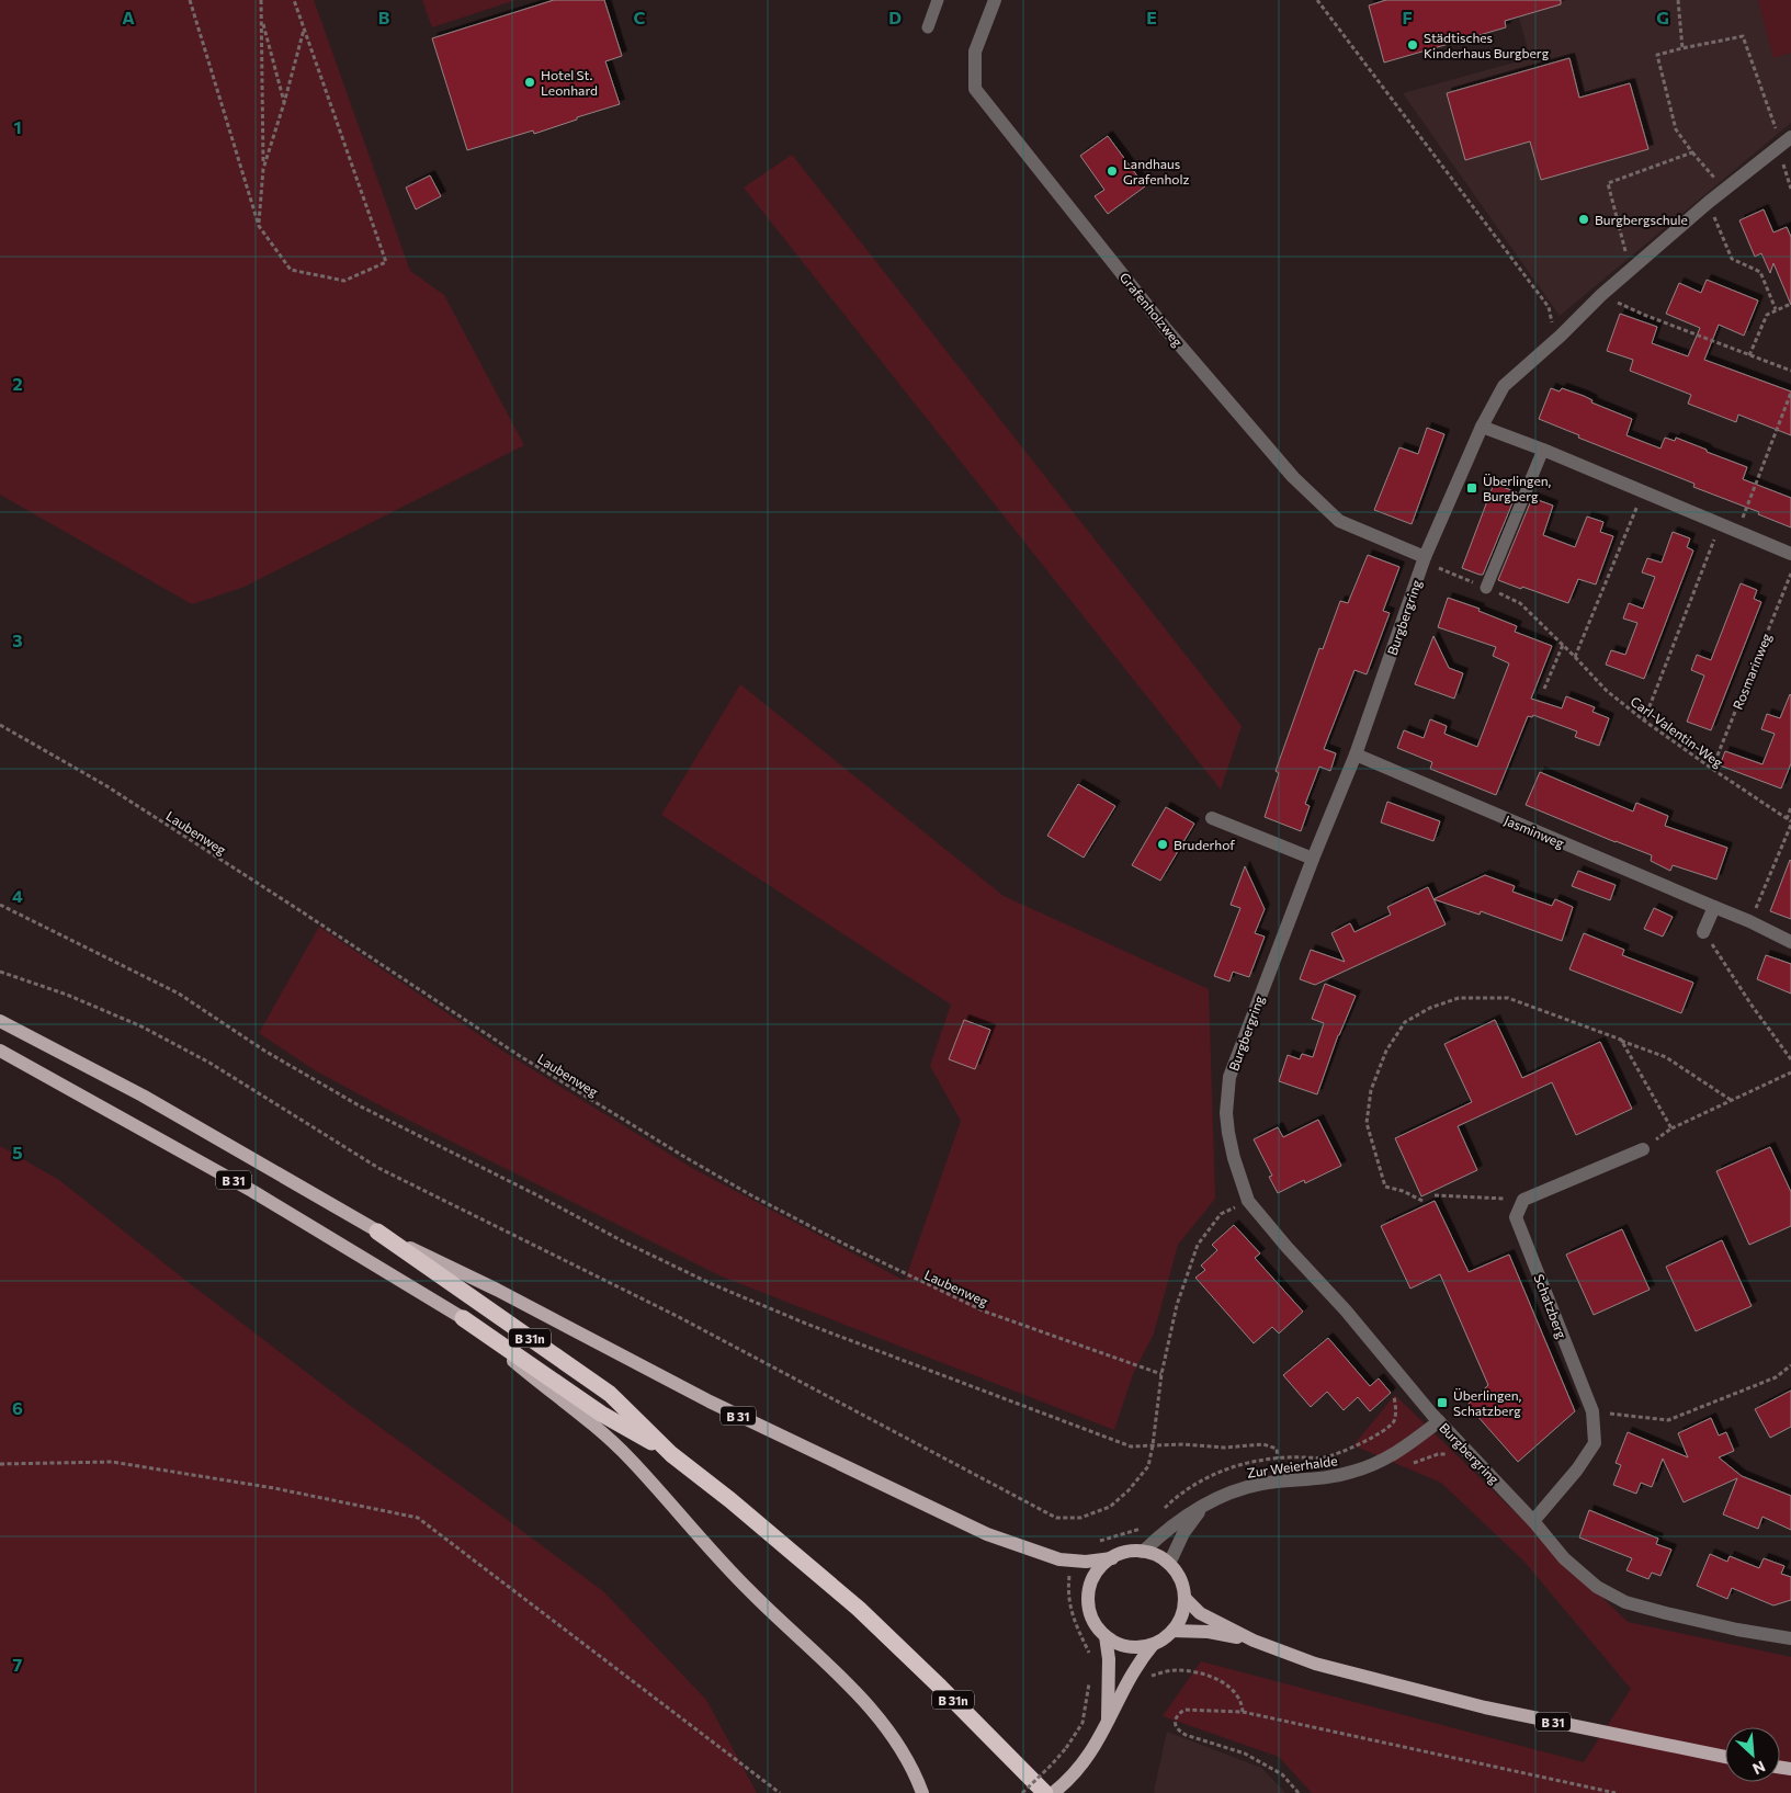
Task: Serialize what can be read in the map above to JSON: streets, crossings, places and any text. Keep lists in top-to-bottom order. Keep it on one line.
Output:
{"streets":{"highway":["B 31n"],"main road":["B 31"],"street":["Grafenholzweg","Burgbergring","Jasminweg","Schatzberg","Zur Weierhalde"],"path":["Rosmarinweg","Carl-Valentin-Weg","Laubenweg"]},"crossings":[["Grafenholzweg","Burgbergring"],["Grafenholzweg","Carl-Valentin-Weg"],["Burgbergring","Carl-Valentin-Weg"],["Burgbergring","Jasminweg"],["Burgbergring","Schatzberg"],["Burgbergring","Zur Weierhalde"],["Rosmarinweg","Carl-Valentin-Weg"],["B 31","B 31n"],["B 31","Zur Weierhalde"]],"places":{"other":["Städtisches Kinderhaus Burgberg","Hotel St. Leonhard","Landhaus Grafenholz","Burgbergschule","Bruderhof"],"transit":["Überlingen, Burgberg","Überlingen, Schatzberg"]},"north":"bottom right","grid":{"columns":["A","B","C","D","E","F","G"],"rows":["1","2","3","4","5","6","7"]}}
